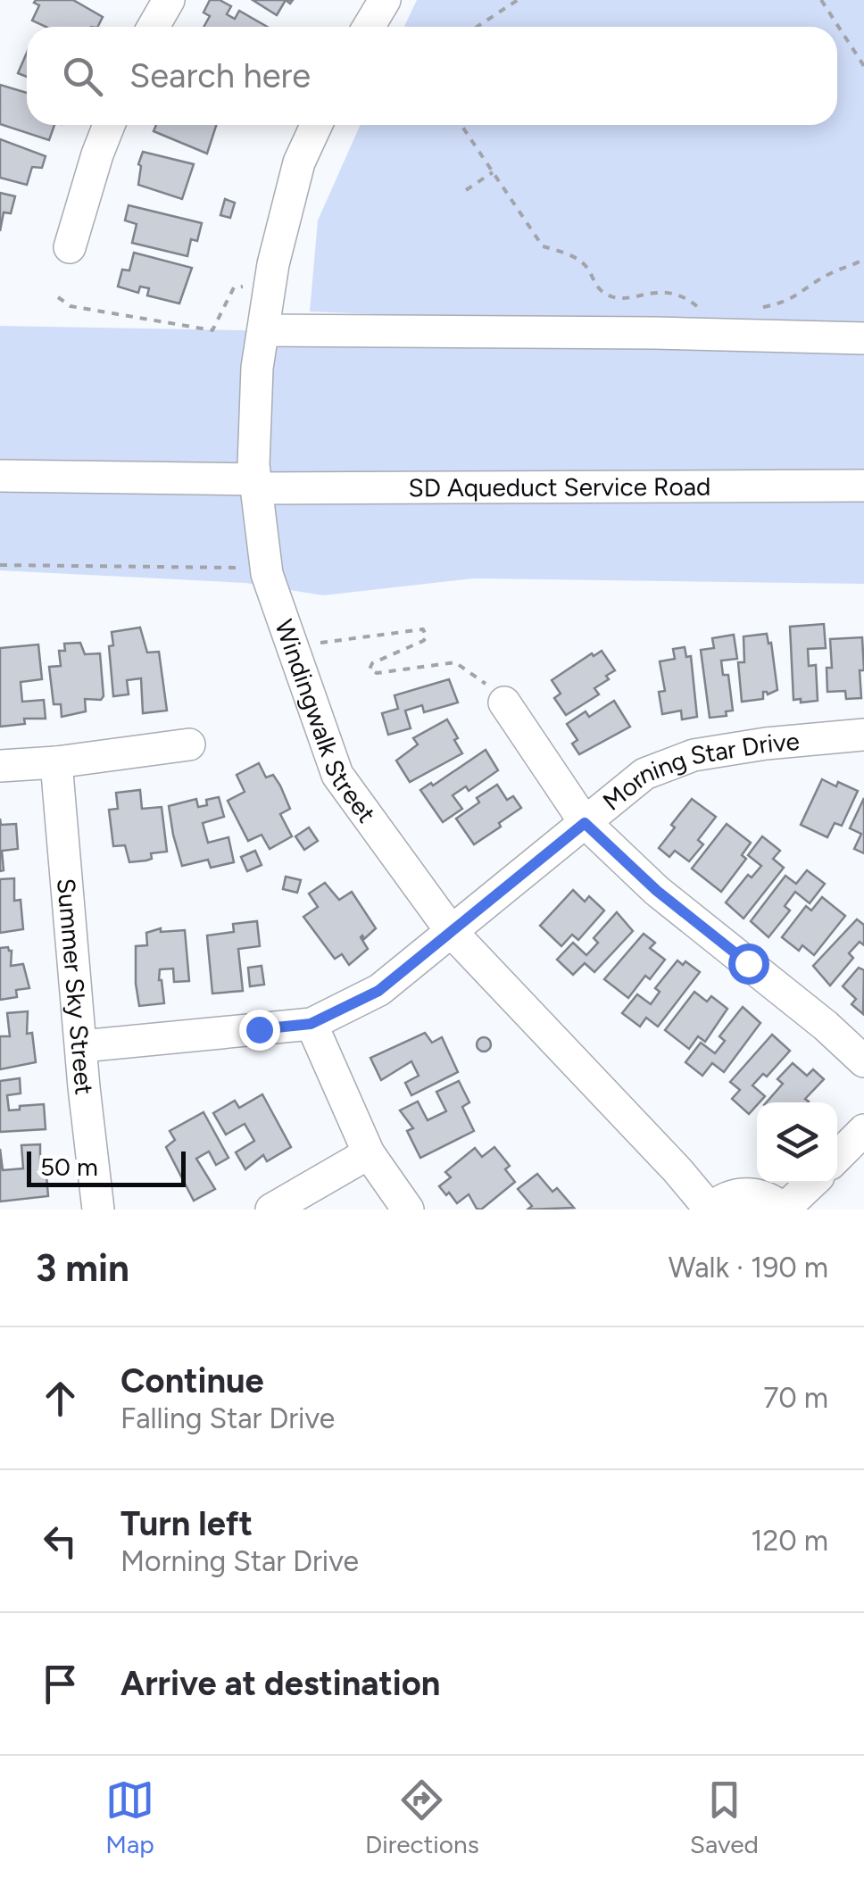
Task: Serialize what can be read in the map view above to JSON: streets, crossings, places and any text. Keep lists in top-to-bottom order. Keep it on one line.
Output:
{"streets":{"street":["SD Aqueduct Service Road","Windingwalk Street","Morning Star Drive","Summer Sky Street"]},"crossings":[["SD Aqueduct Service Road","Windingwalk Street"],["Windingwalk Street","Morning Star Drive"],["Morning Star Drive","Summer Sky Street"]],"scale_bar":"50 m","page":{"search":"Search here","scale":"50 m","heading":["3 min","Walk · 190 m"],"list":[["Continue","Falling Star Drive","70 m"],["Turn left","Morning Star Drive","120 m"],"Arrive at destination"],"nav":["Map","Directions","Saved"]}}
